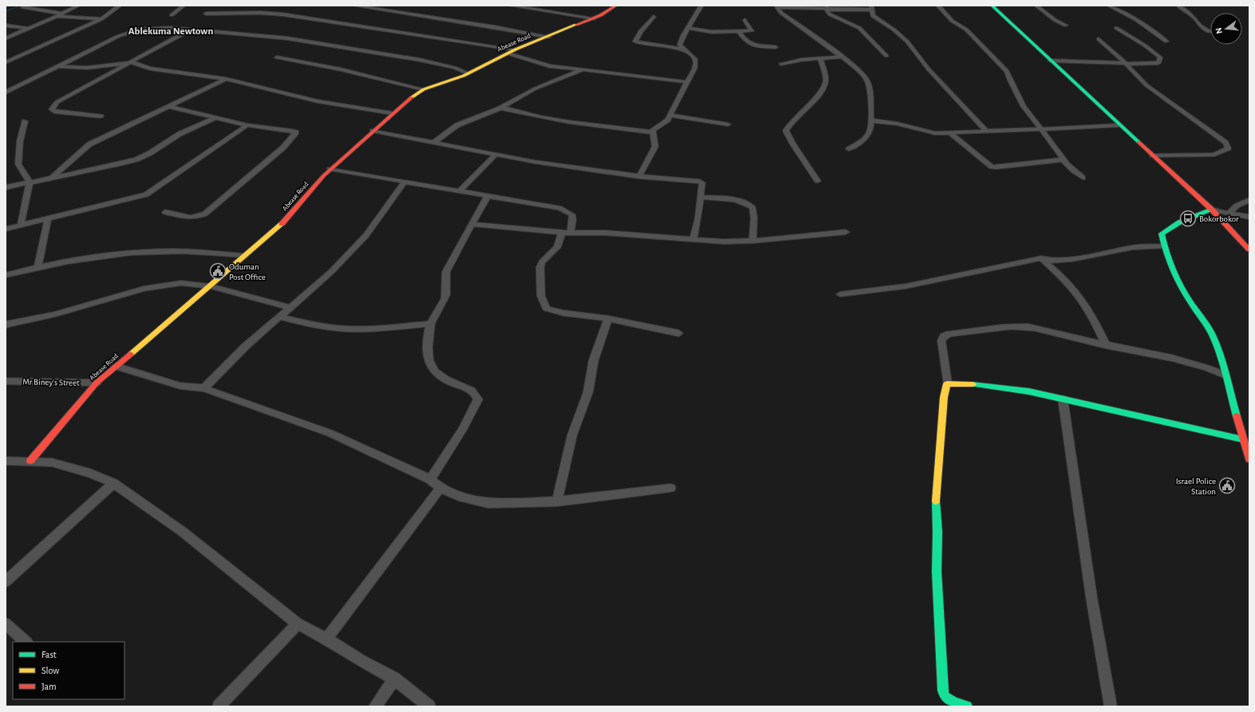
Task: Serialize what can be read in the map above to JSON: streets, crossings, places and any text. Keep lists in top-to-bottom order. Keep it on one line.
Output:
{"streets":{"street":["Abease Road","Mr Biney’s Street"]},"crossings":[["Abease Road","Mr Biney’s Street"]],"districts":["Ablekuma Newtown"],"places":{"bus stop":["Bokorbokor"],"public building":["Oduman Post Office","Israel Police Station"]},"legend":["Fast","Slow","Jam"],"north":"left"}
